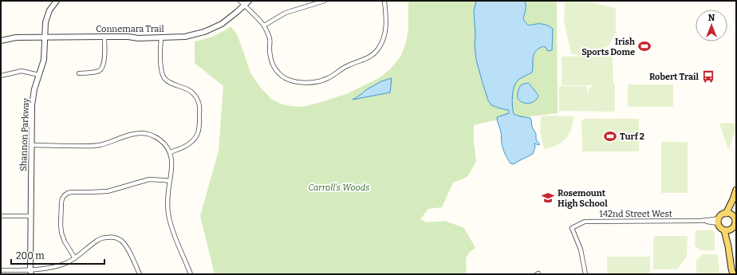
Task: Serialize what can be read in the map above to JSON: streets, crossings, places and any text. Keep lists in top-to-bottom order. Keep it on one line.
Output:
{"streets":{"street":["Connemara Trail","Shannon Parkway","142nd Street West"]},"crossings":[["Connemara Trail","Shannon Parkway"]],"parks":["Carroll's Woods"],"places":{"sports":["Irish Sports Dome","Turf 2"],"bus stop":["Robert Trail"],"school or university":["Rosemount High School"]},"scale_bar":"200 m","north":"top"}
